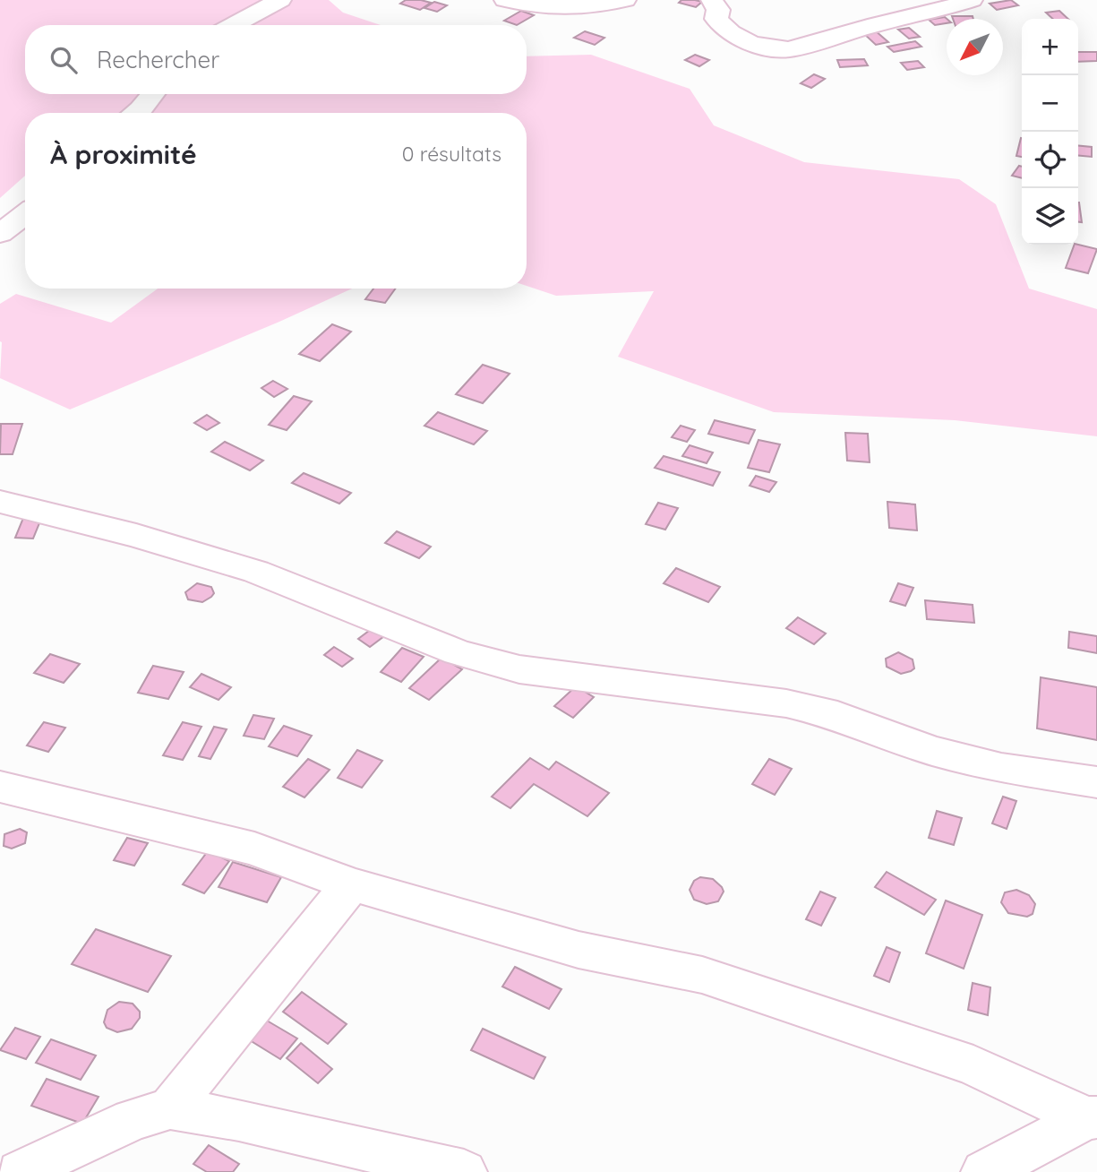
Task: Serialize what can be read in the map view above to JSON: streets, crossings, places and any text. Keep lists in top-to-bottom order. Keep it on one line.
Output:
{"north":"bottom left","page":{"map_buttons":["+","−"],"search":"Rechercher","heading":["À proximité","0 résultats"]}}
